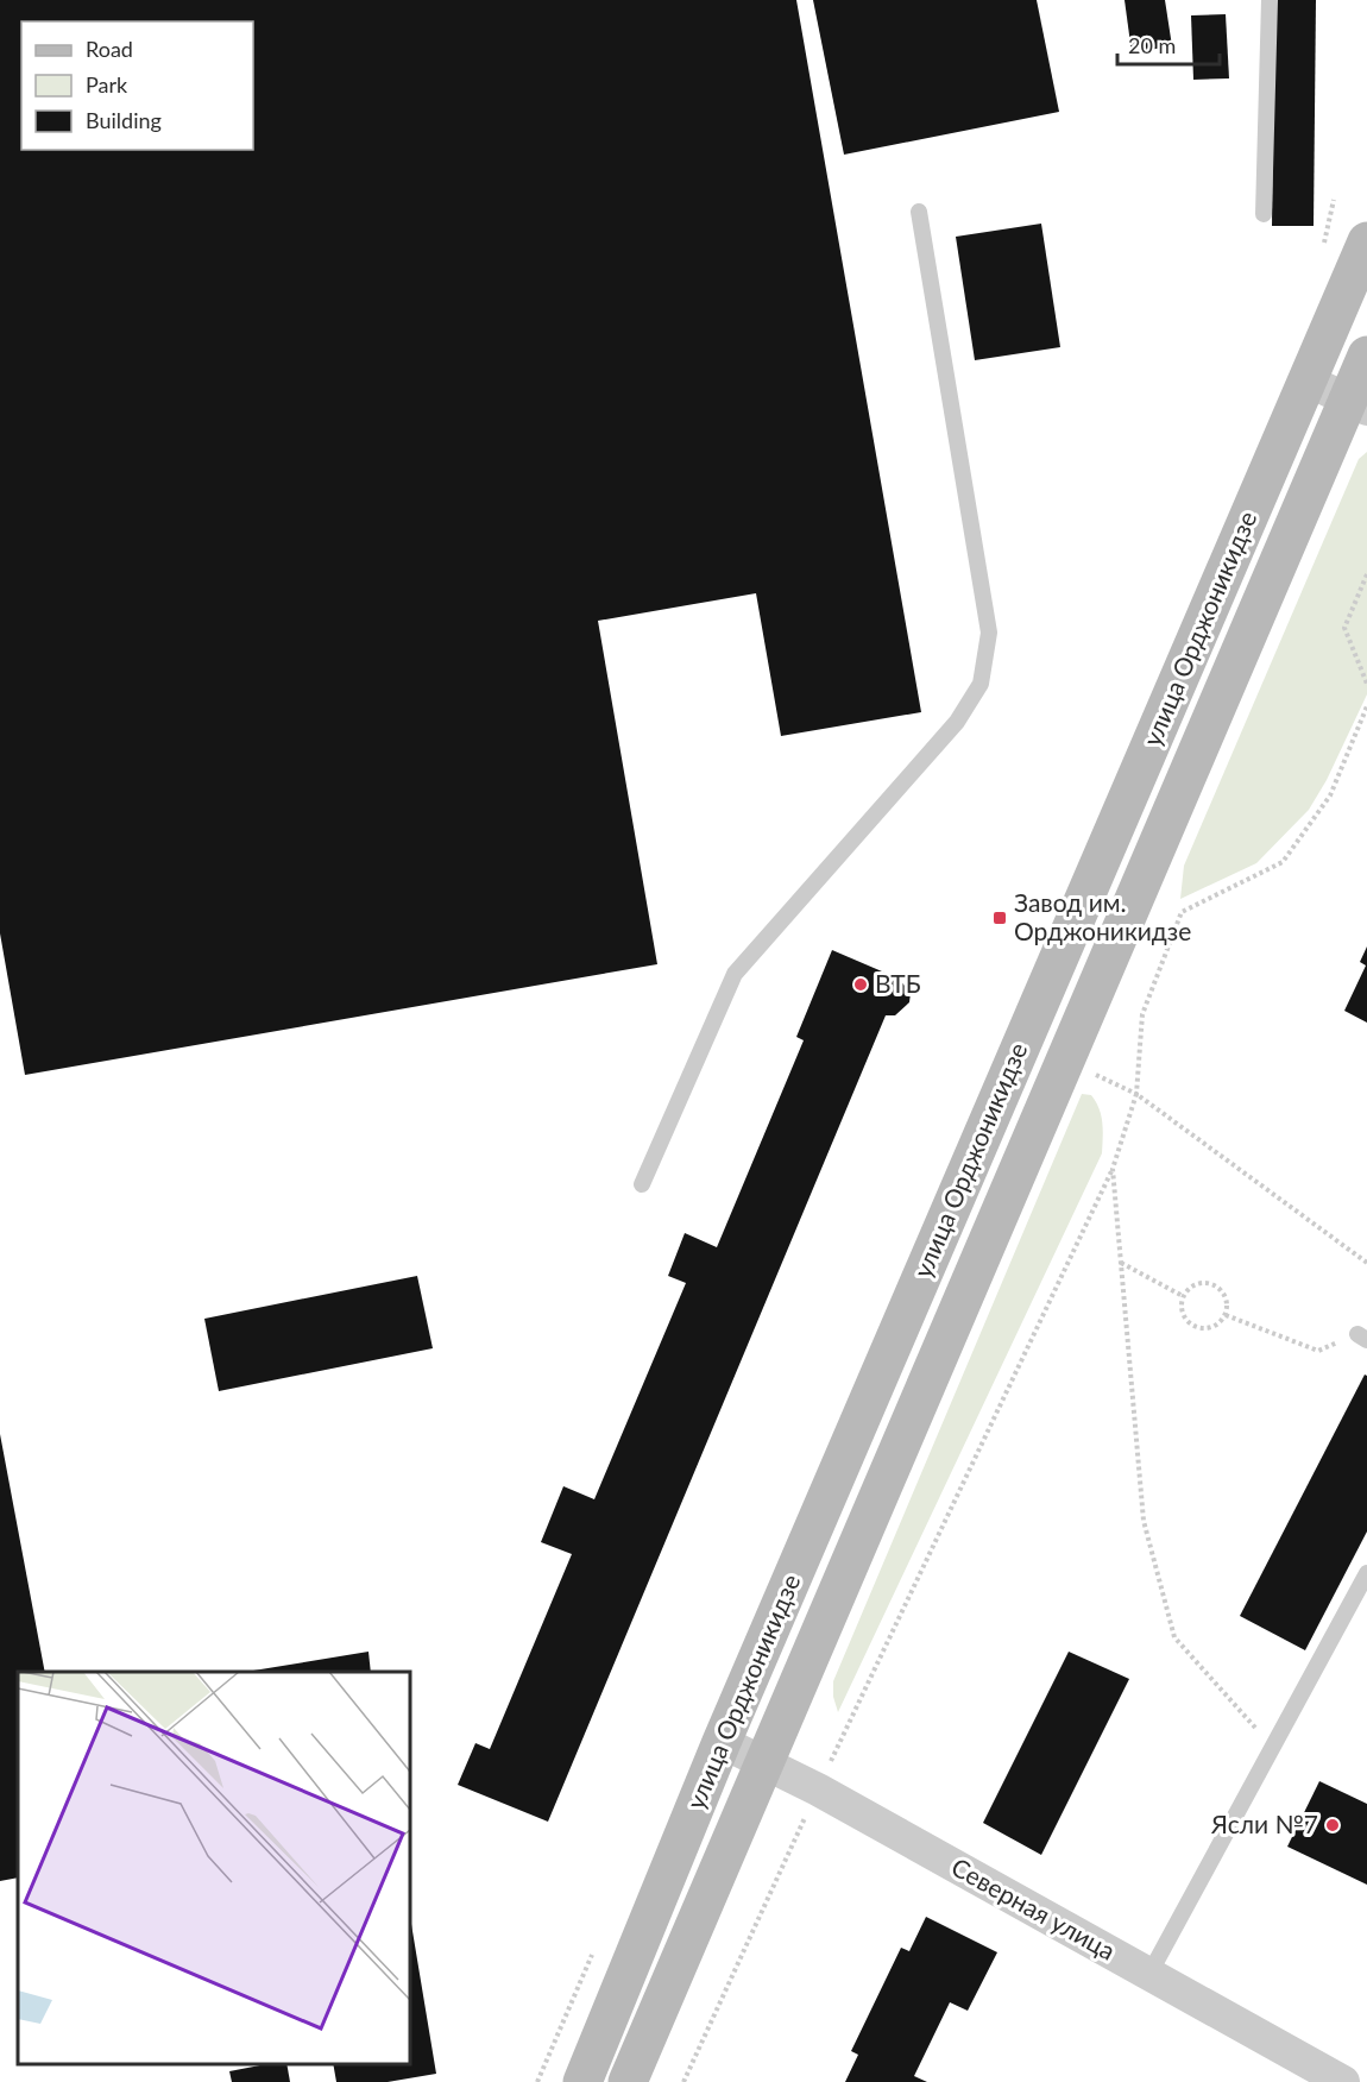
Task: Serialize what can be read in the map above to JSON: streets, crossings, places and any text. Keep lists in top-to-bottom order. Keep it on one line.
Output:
{"streets":{"main road":["улица Орджоникидзе"],"street":["Северная улица"]},"crossings":[["улица Орджоникидзе","Северная улица"]],"places":{"transit":["Завод им. Орджоникидзе"],"other":["ВТБ","Ясли №7"]},"legend":["Road","Park","Building"],"scale_bar":"20 m"}
